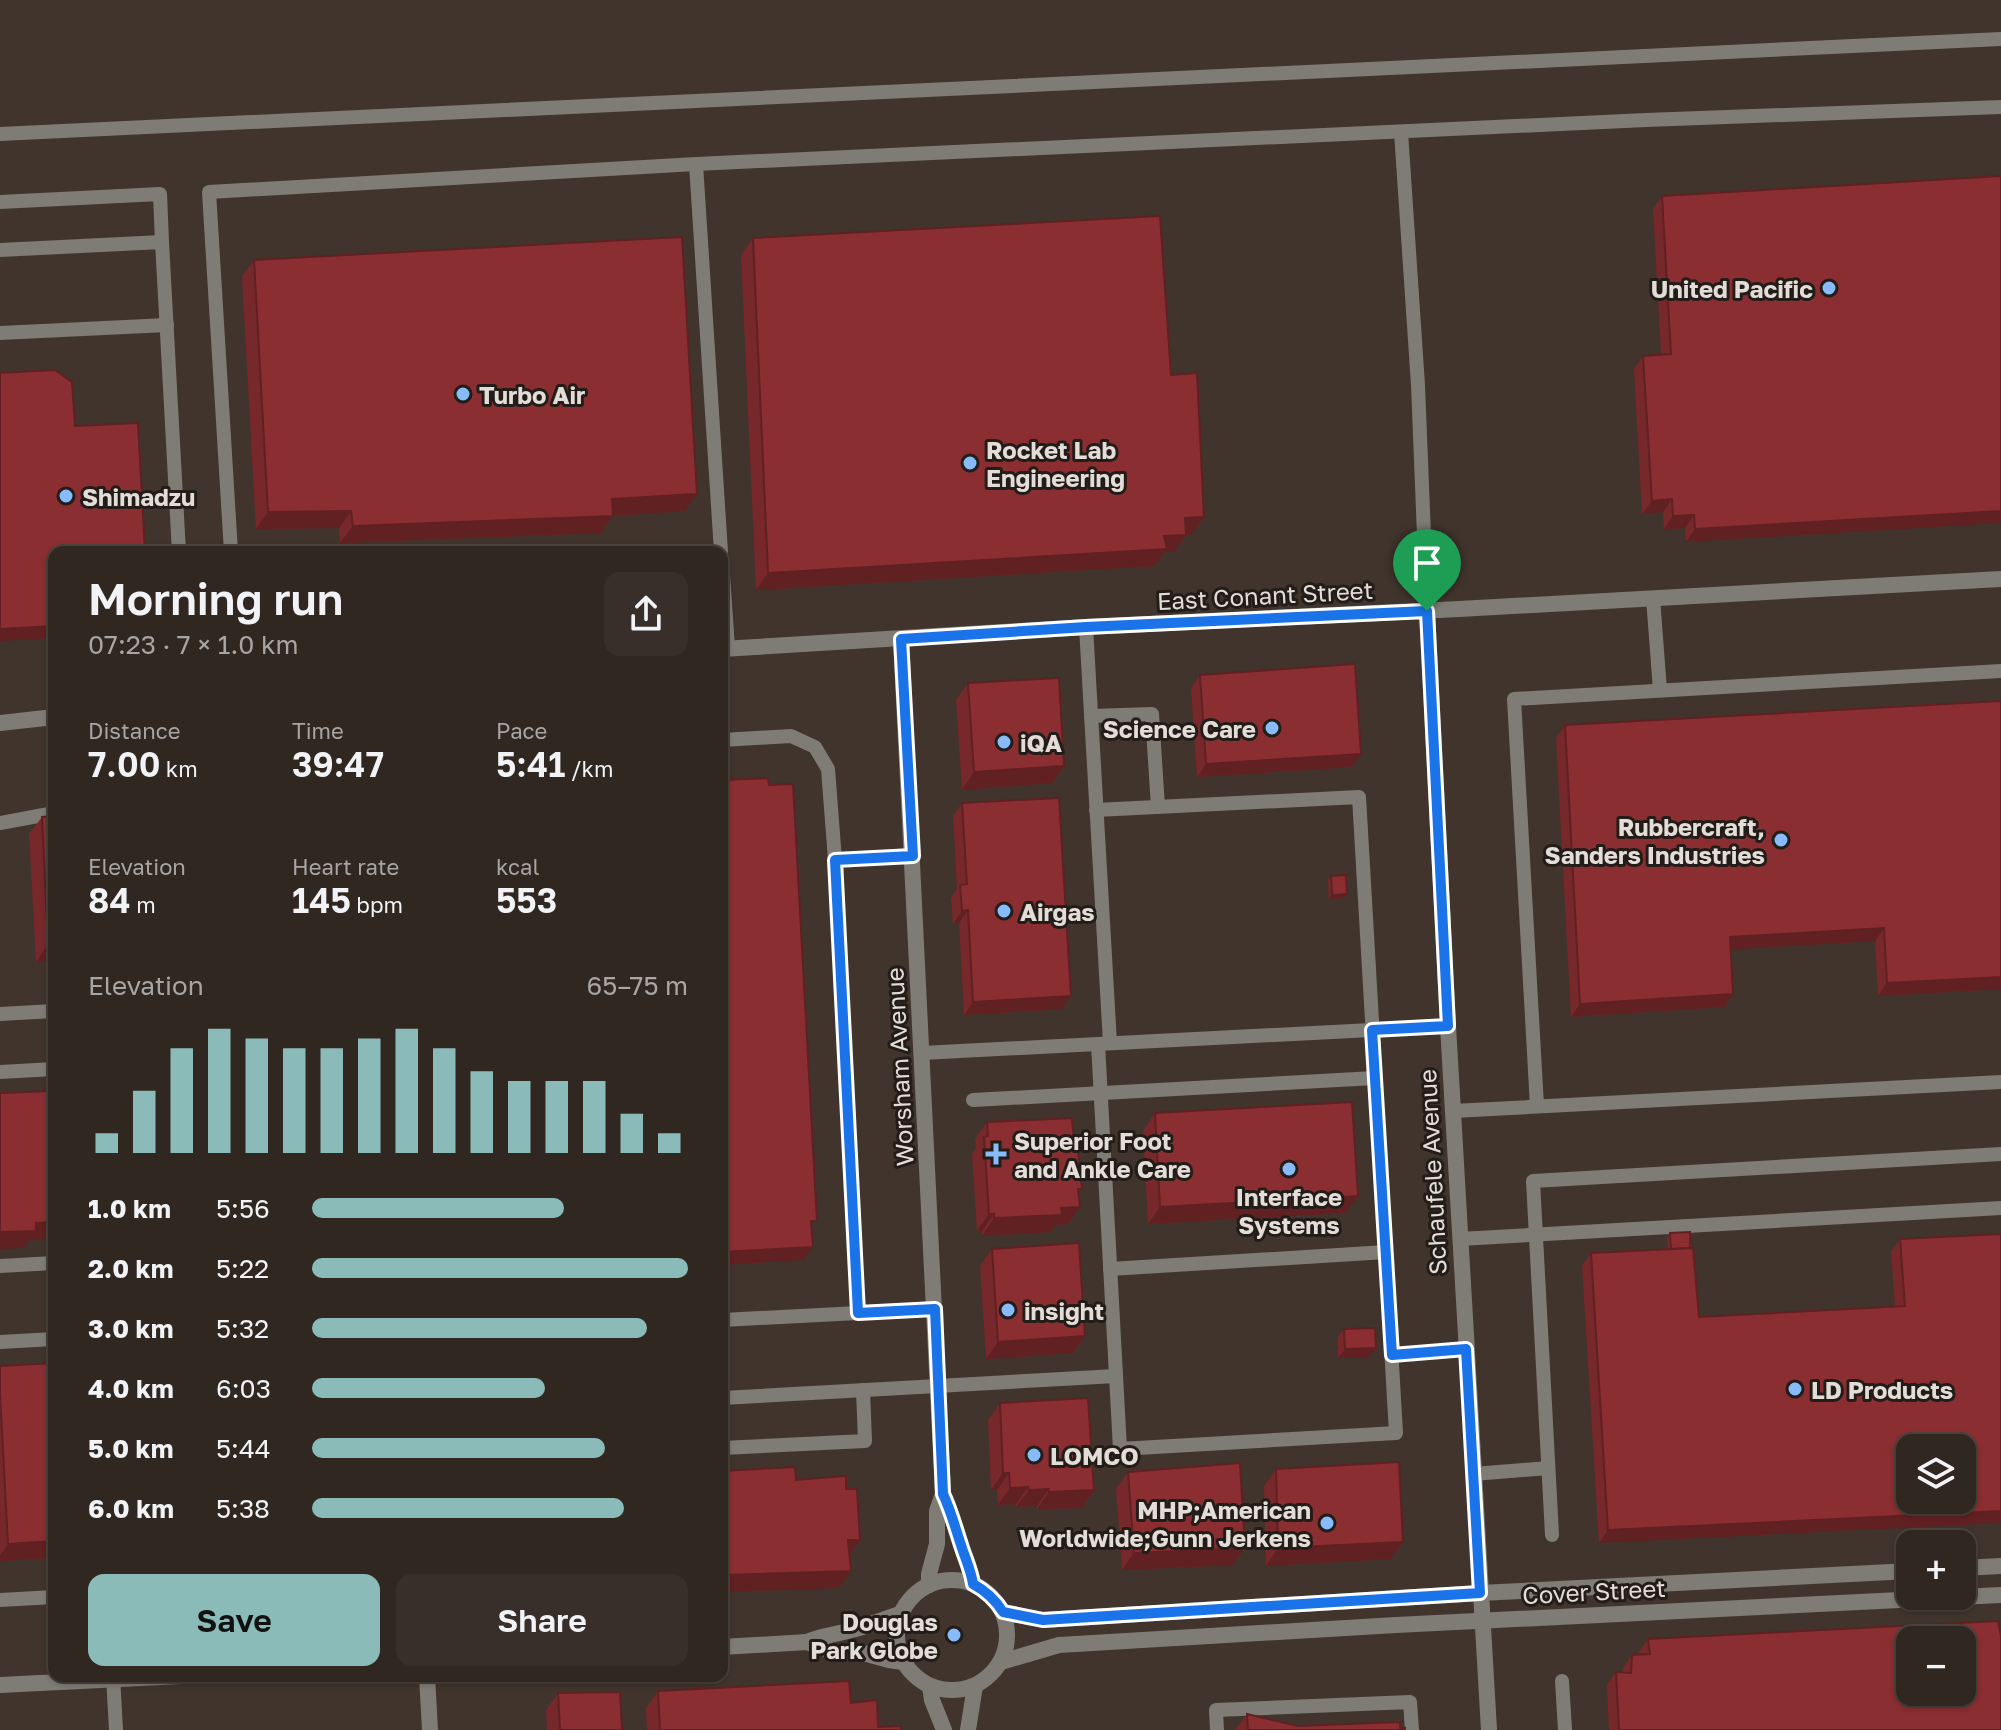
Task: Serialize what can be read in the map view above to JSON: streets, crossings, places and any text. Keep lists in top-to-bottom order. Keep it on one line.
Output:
{"streets":{"street":["East Conant Street","Worsham Avenue","Schaufele Avenue","Cover Street"]},"crossings":[["East Conant Street","Worsham Avenue"],["East Conant Street","Schaufele Avenue"],["Worsham Avenue","Cover Street"],["Schaufele Avenue","Cover Street"]],"places":{"other":["United Pacific","Turbo Air","Rocket Lab Engineering","Shimadzu","Science Care","iQA","Rubbercraft, Sanders Industries","Airgas","Interface Systems","insight","LD Products","LOMCO","MHP;American Worldwide;Gunn Jerkens","Douglas Park Globe"],"health":["Superior Foot and Ankle Care"]},"page":{"heading":["Morning run","07:23 · 7 × 1.0 km"],"stats":[["Distance","7.00 km"],["Time","39:47"],["Pace","5:41 /km"],["Elevation","84 m"],["Heart rate","145 bpm"],["kcal","553"]],"chart":["Elevation","65–75 m"],"list":[{"name":"1.0 km","note":"5:56"},{"name":"2.0 km","note":"5:22"},{"name":"3.0 km","note":"5:32"},{"name":"4.0 km","note":"6:03"},{"name":"5.0 km","note":"5:44"},{"name":"6.0 km","note":"5:38"}],"map_buttons":["+","−"],"buttons":["Save","Share"]}}
